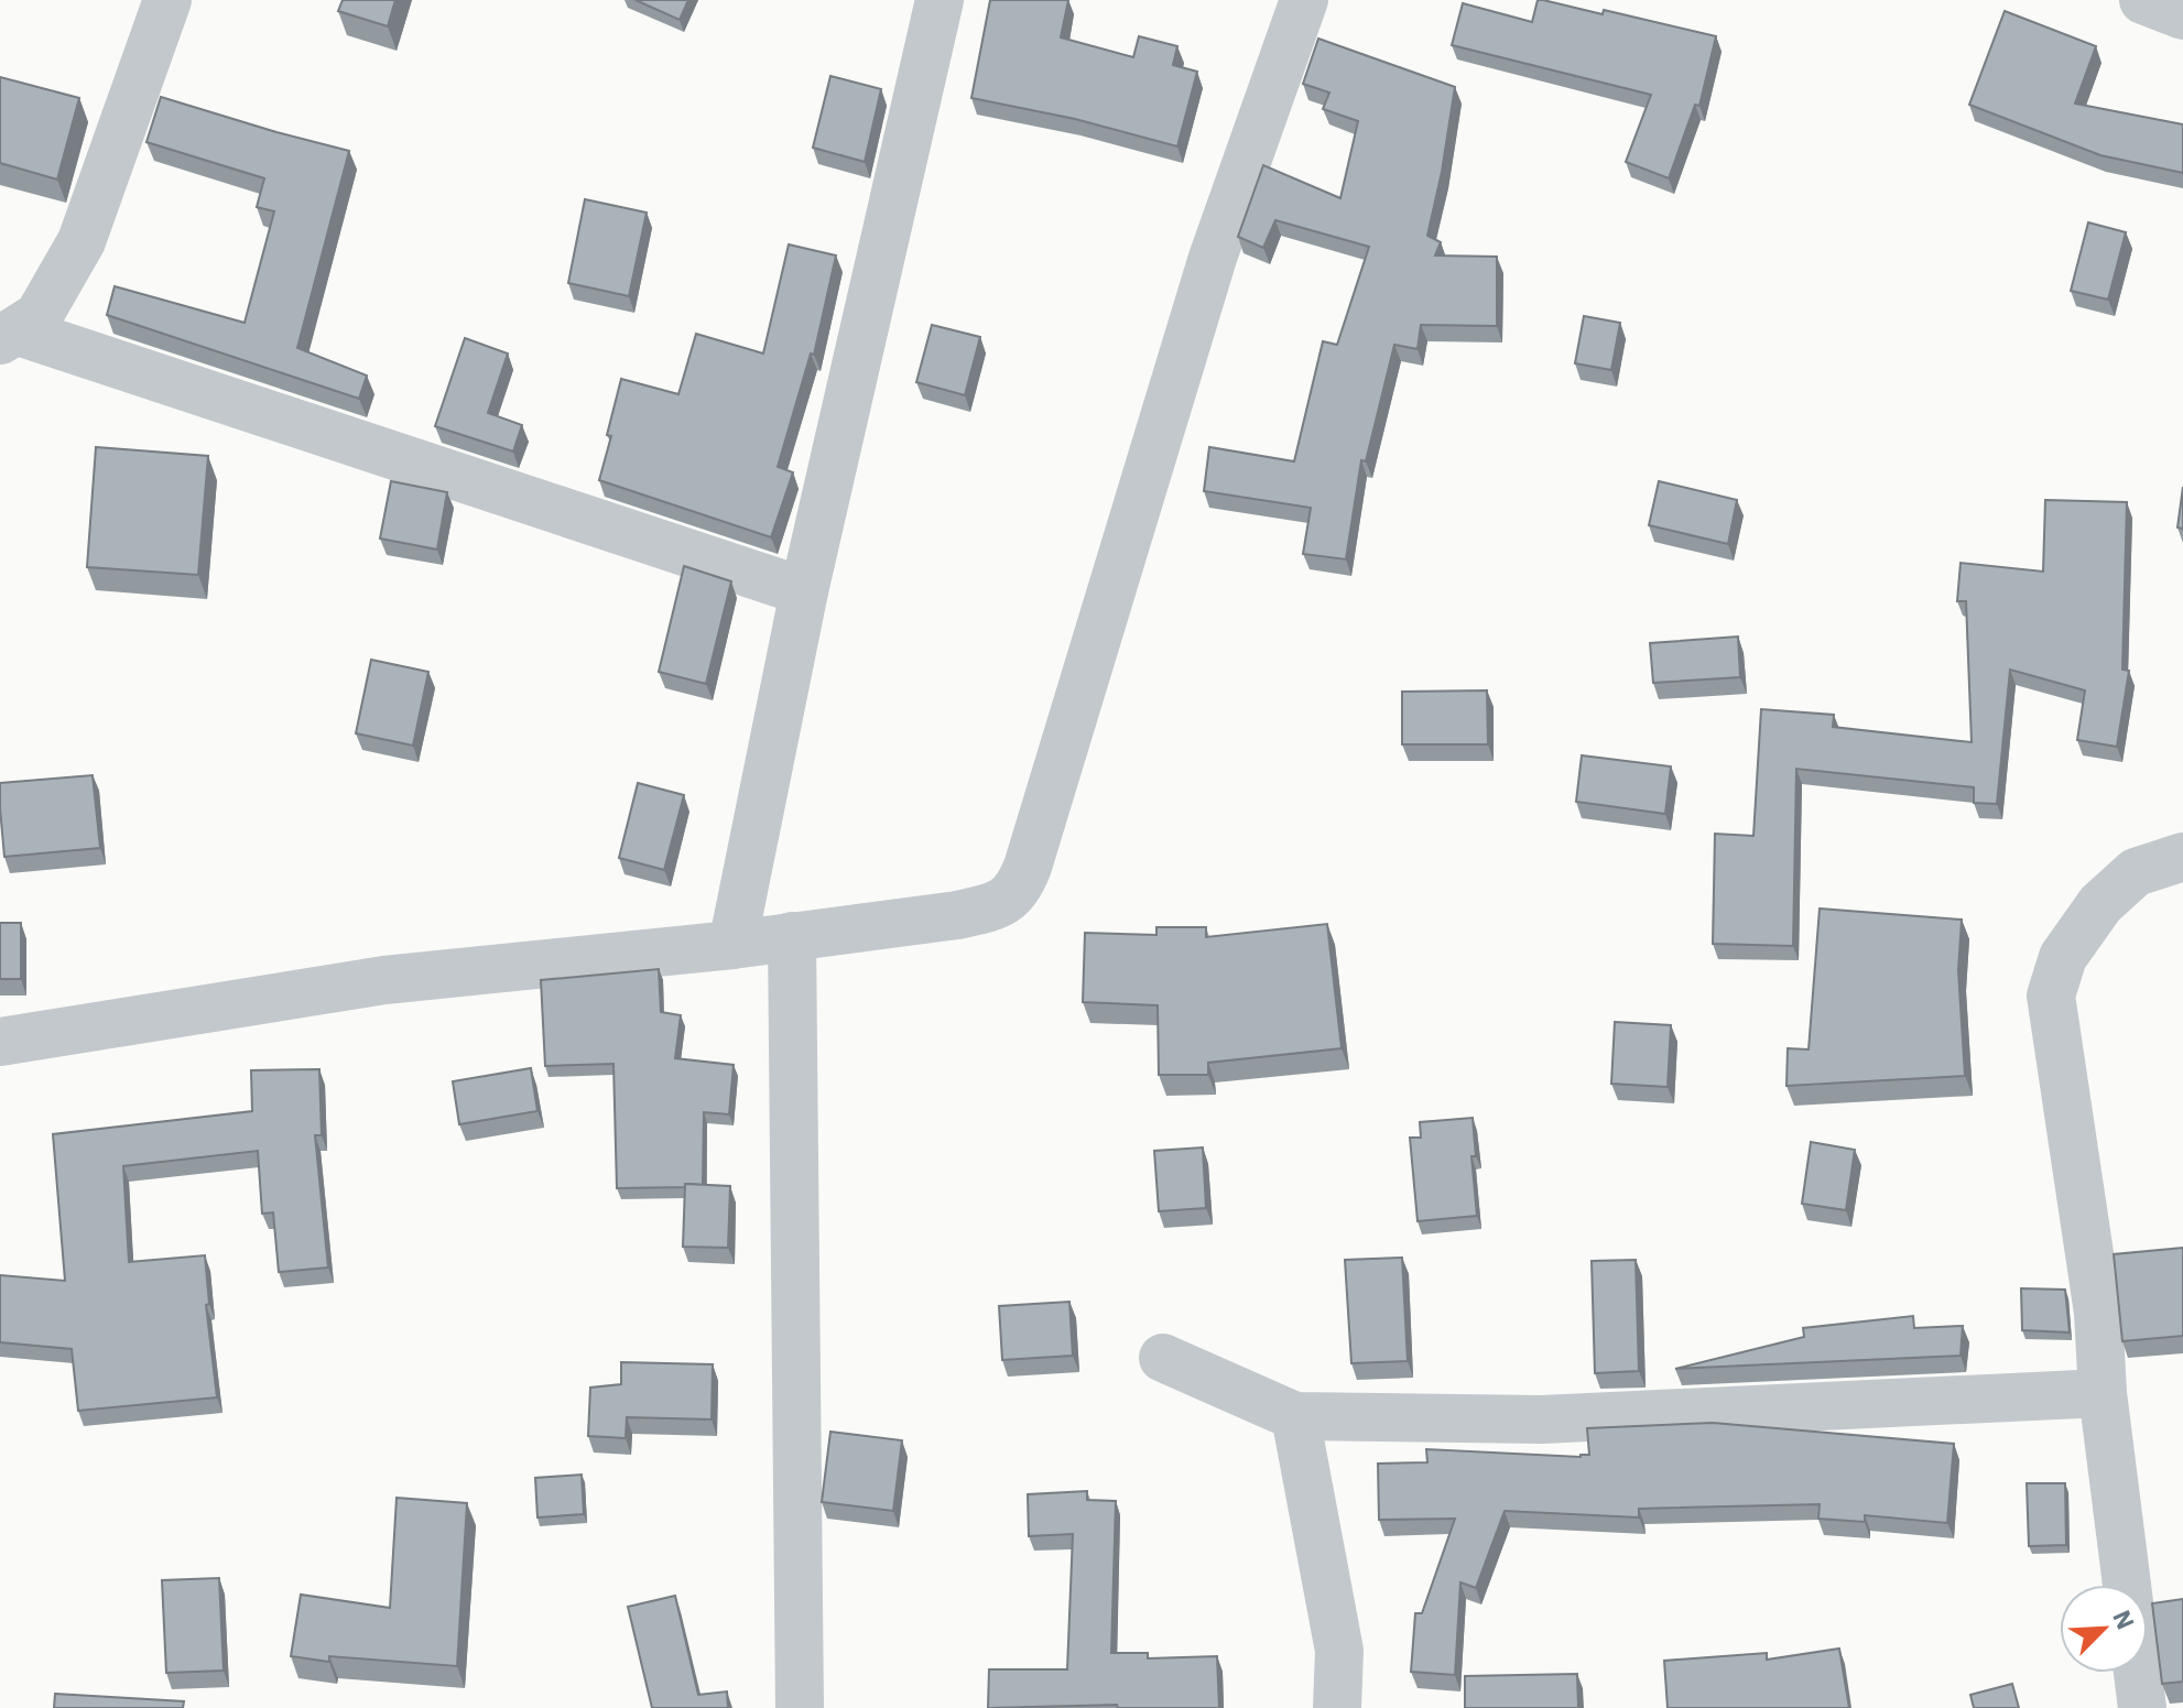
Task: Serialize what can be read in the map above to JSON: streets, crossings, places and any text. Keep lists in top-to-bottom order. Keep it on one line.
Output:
{"north":"top right"}
